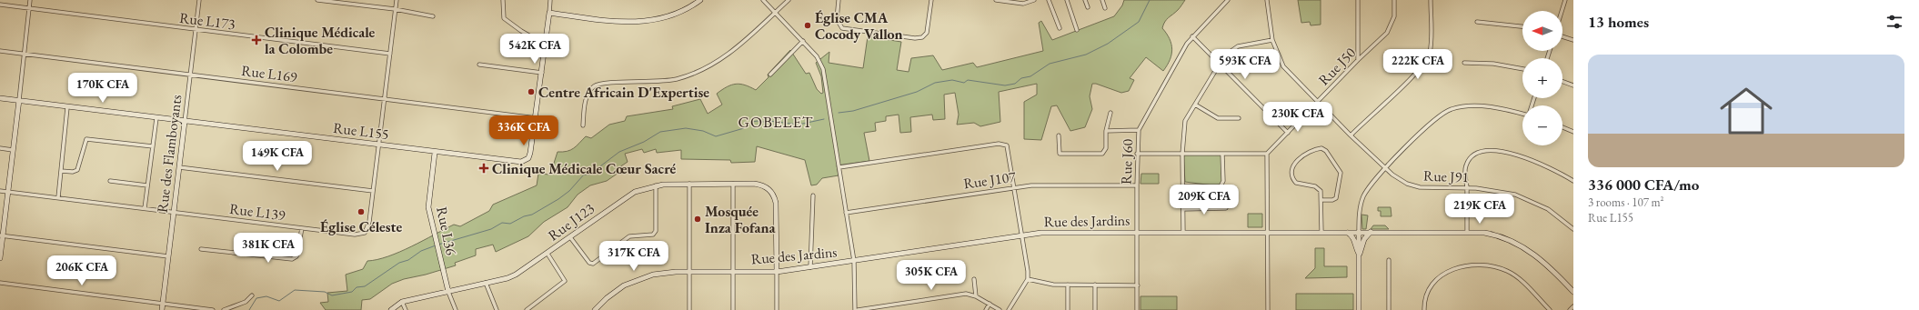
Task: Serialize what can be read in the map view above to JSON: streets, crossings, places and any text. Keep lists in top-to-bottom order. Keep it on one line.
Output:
{"streets":{"street":["Rue L173","Rue J50","Rue L169","Rue L155","Rue des Flamboyants","Rue J60","Rue J91","Rue J107","Rue L139","Rue des Jardins","Rue J123","Rue L36"]},"crossings":[["Rue L173","Rue des Flamboyants"],["Rue L173","Rue L139"],["Rue J50","Rue J91"],["Rue L169","Rue L155"],["Rue L169","Rue des Flamboyants"],["Rue L169","Rue L139"],["Rue L155","Rue des Flamboyants"],["Rue L155","Rue L139"],["Rue L155","Rue L36"],["Rue des Flamboyants","Rue L139"],["Rue J60","Rue J107"],["Rue J60","Rue des Jardins"],["Rue des Jardins","Rue J123"],["Rue J123","Rue L36"]],"districts":["GOBELET"],"places":{"other":["Église CMA Cocody Vallon","Centre Africain D'Expertise","Église Céleste","Mosquée Inza Fofana"],"health":["Clinique Médicale la Colombe","Clinique Médicale Cœur Sacré"]},"north":"left","page":{"heading":"13 homes","map_buttons":["+","−"],"price":["542K CFA","593K CFA","222K CFA","170K CFA","230K CFA","336K CFA","149K CFA","209K CFA","219K CFA","381K CFA","317K CFA","206K CFA","305K CFA"],"list":[{"name":"336 000 CFA/mo","note":"3 rooms · 107 m² · Rue L155"}]}}
